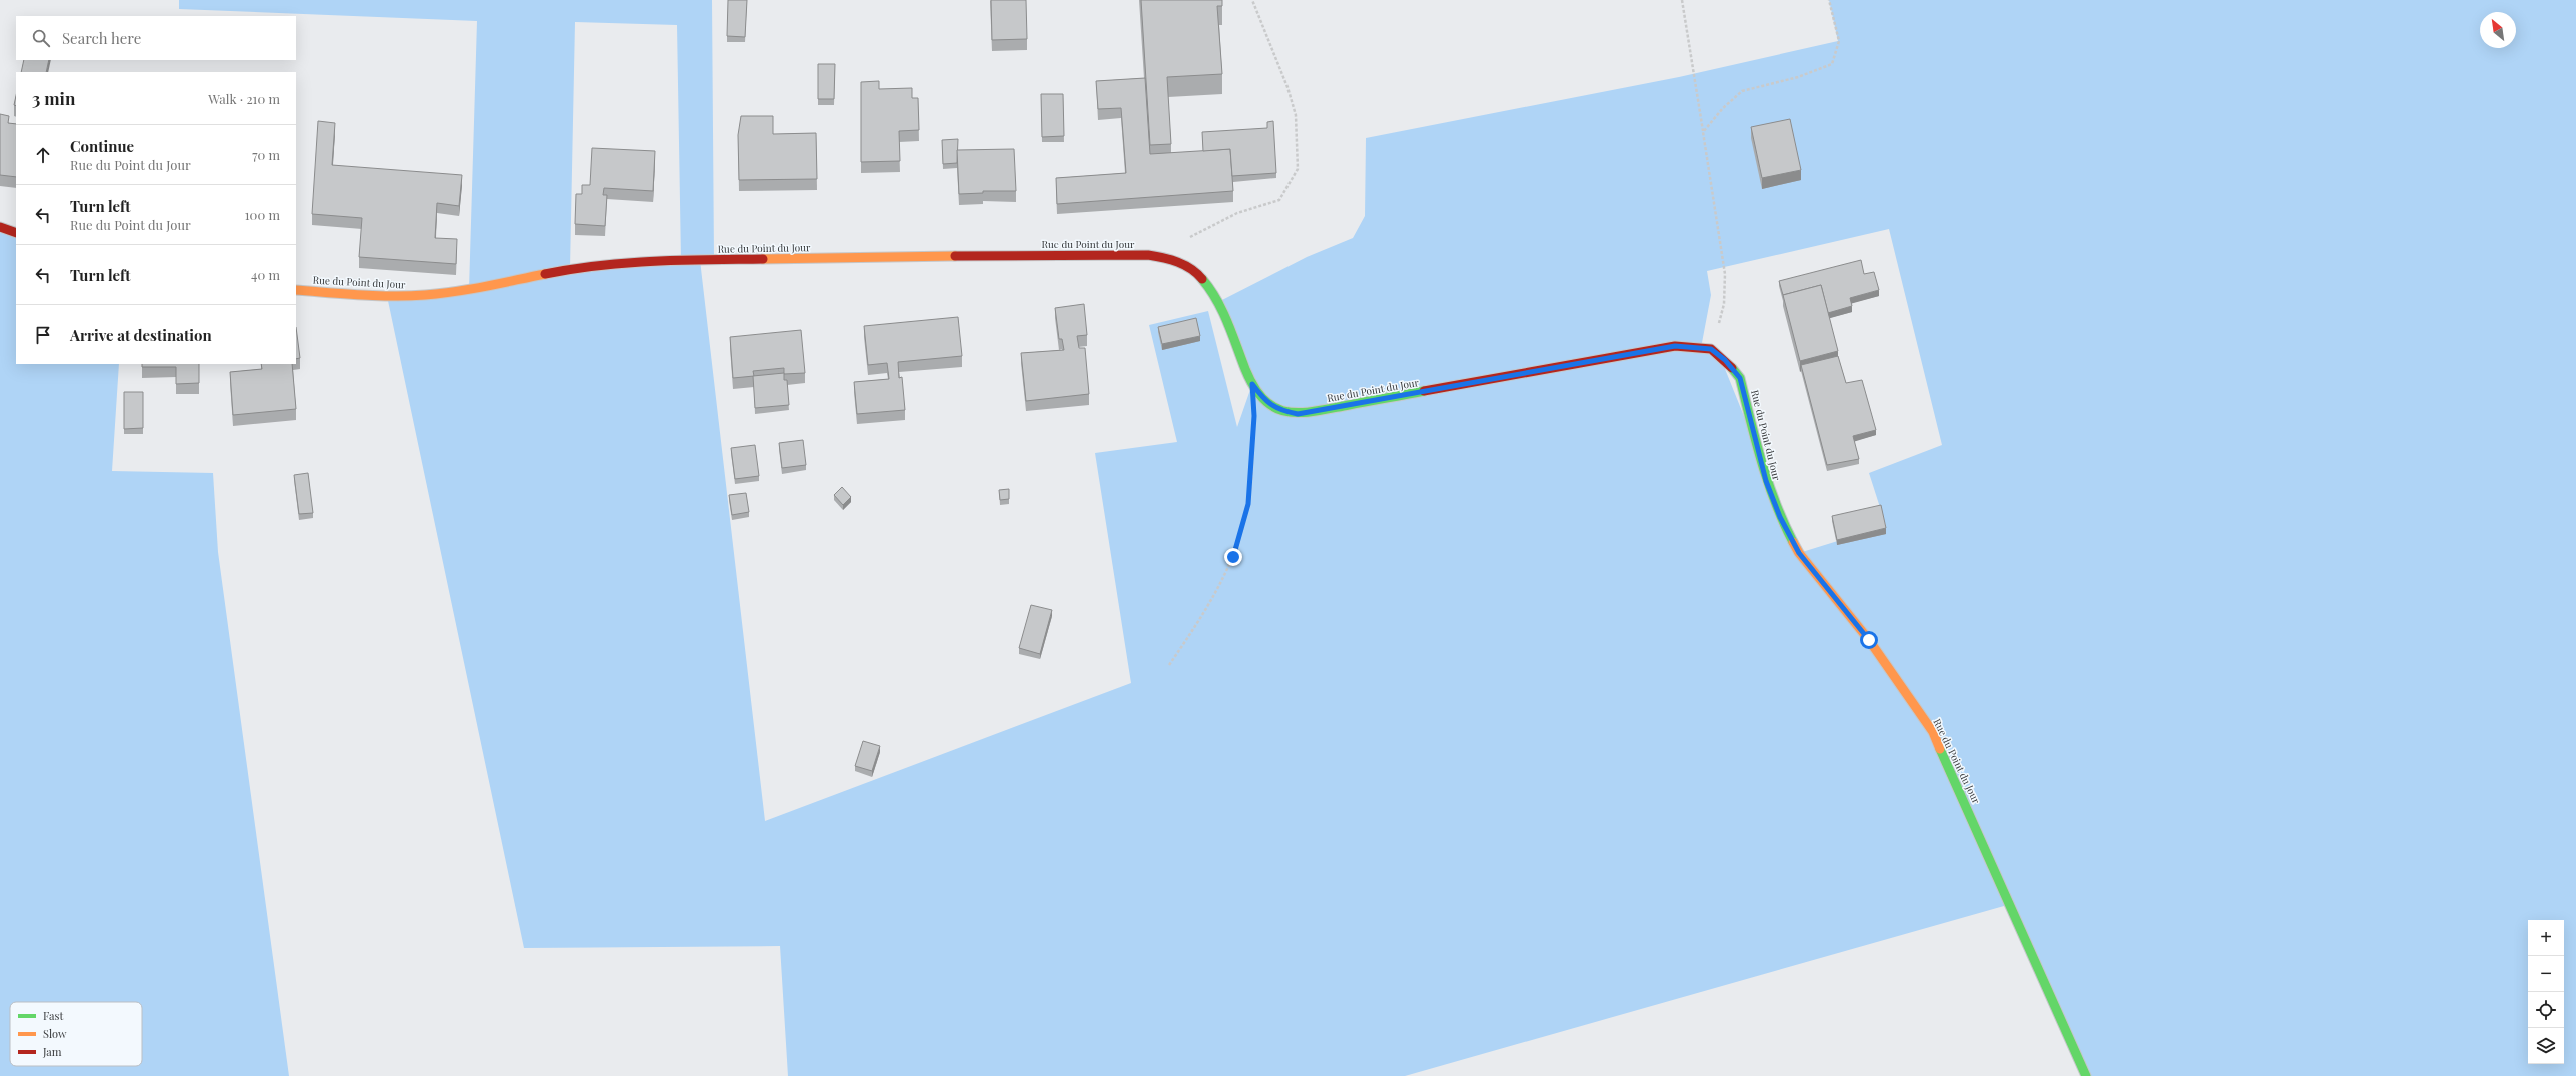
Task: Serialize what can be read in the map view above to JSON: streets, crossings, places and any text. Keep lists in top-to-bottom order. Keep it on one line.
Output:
{"streets":{"street":["Rue du Point du Jour"]},"legend":["Fast","Slow","Jam"],"north":"top left","page":{"search":"Search here","heading":["3 min","Walk · 210 m"],"list":[["Continue","Rue du Point du Jour","70 m"],["Turn left","Rue du Point du Jour","100 m"],["Turn left","40 m"],"Arrive at destination"],"map_buttons":["+","−"]}}
